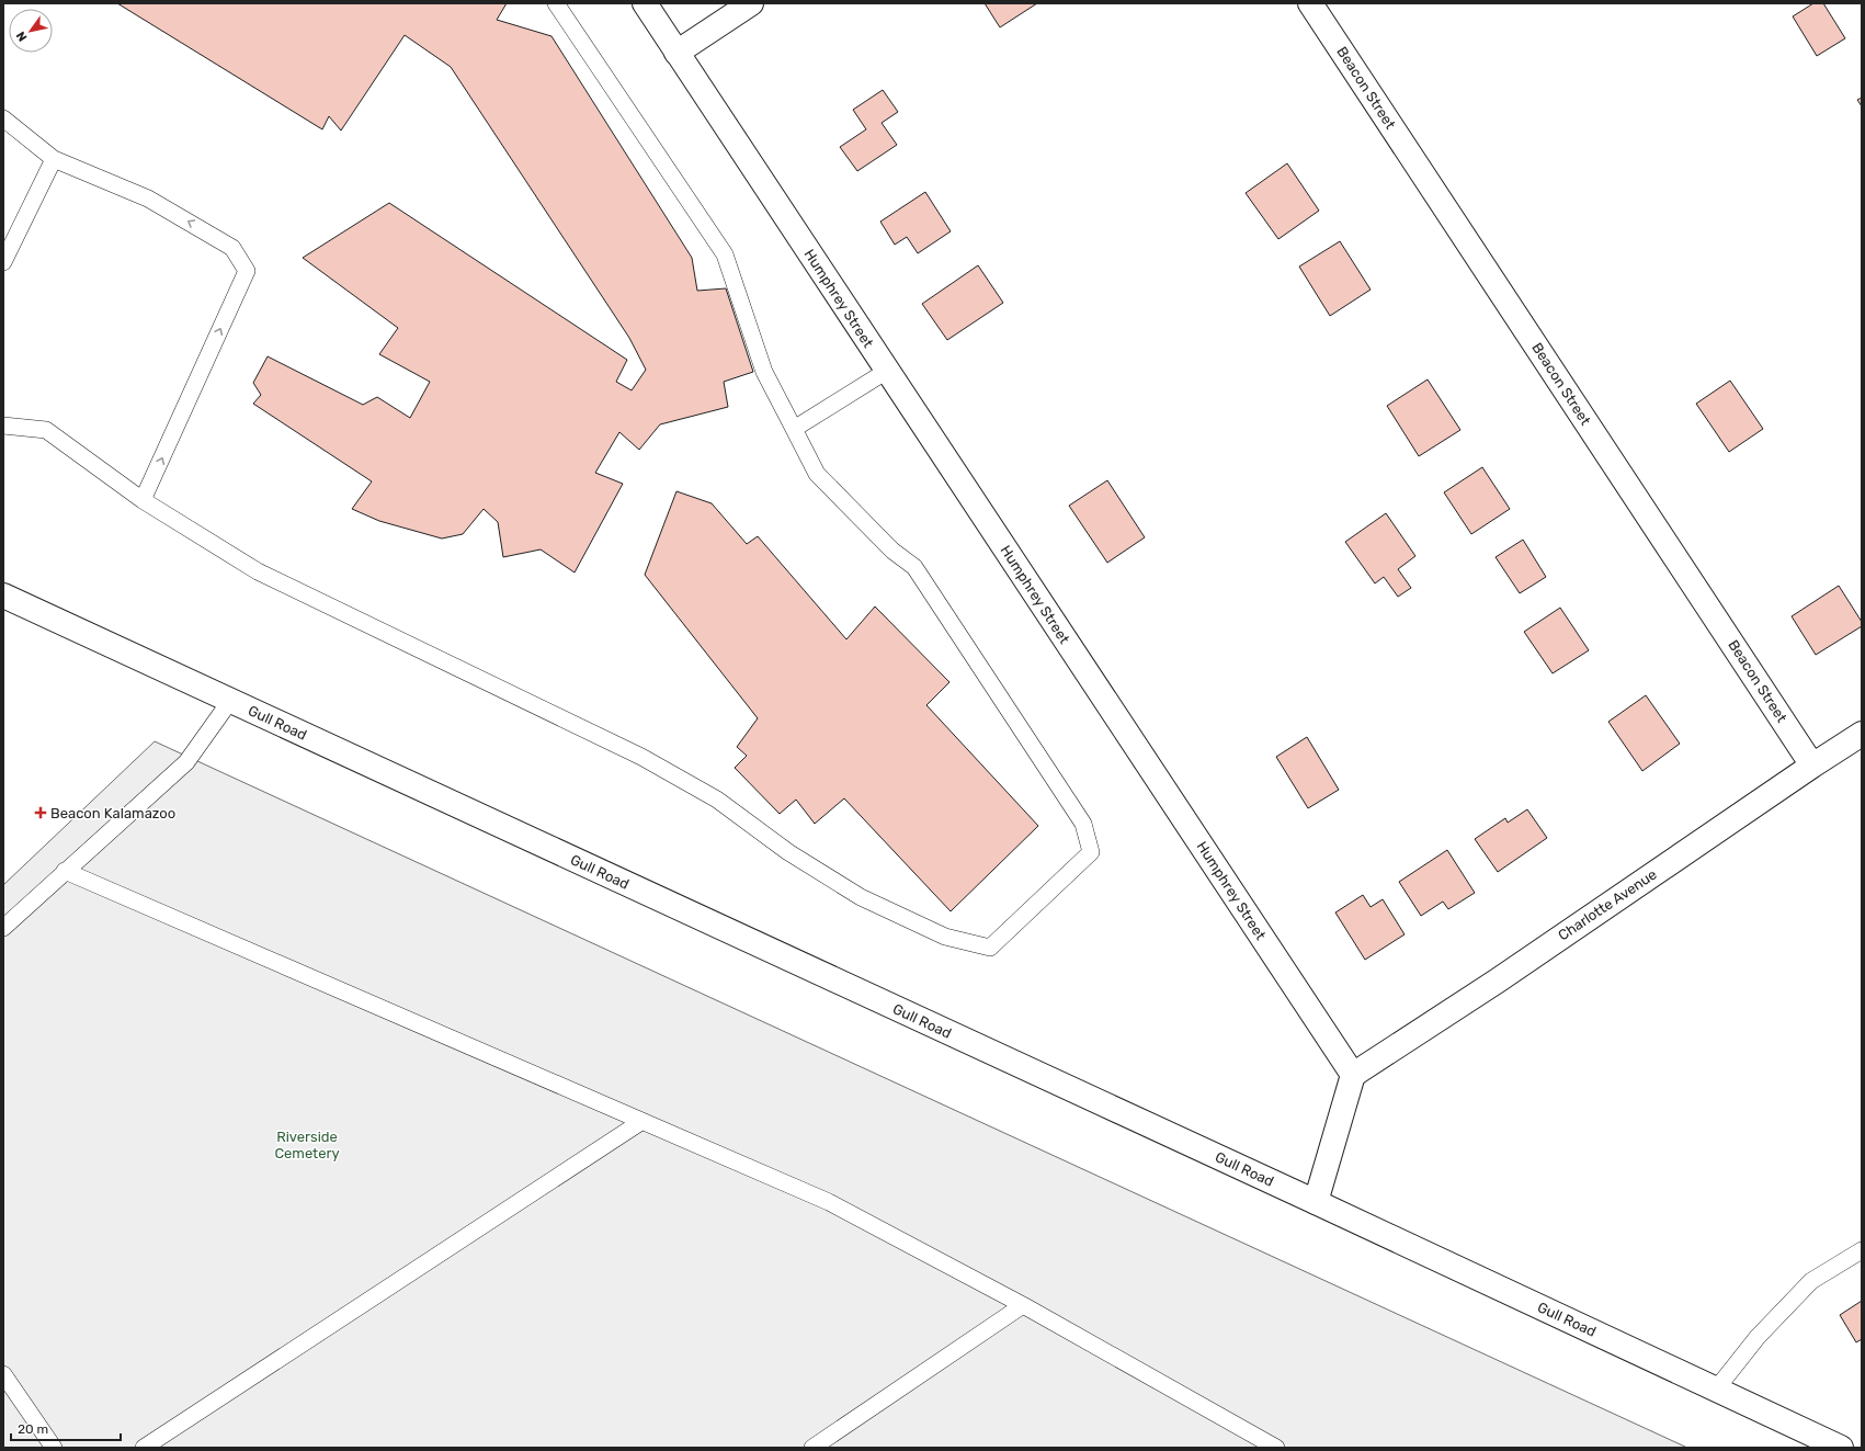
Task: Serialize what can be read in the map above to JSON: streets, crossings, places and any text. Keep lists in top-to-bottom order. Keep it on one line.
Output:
{"streets":{"street":["Beacon Street","Humphrey Street","Gull Road","Charlotte Avenue"]},"crossings":[["Beacon Street","Charlotte Avenue"],["Humphrey Street","Charlotte Avenue"]],"parks":["Riverside Cemetery"],"places":{"health":["Beacon Kalamazoo"]},"scale_bar":"20 m","north":"bottom left"}
